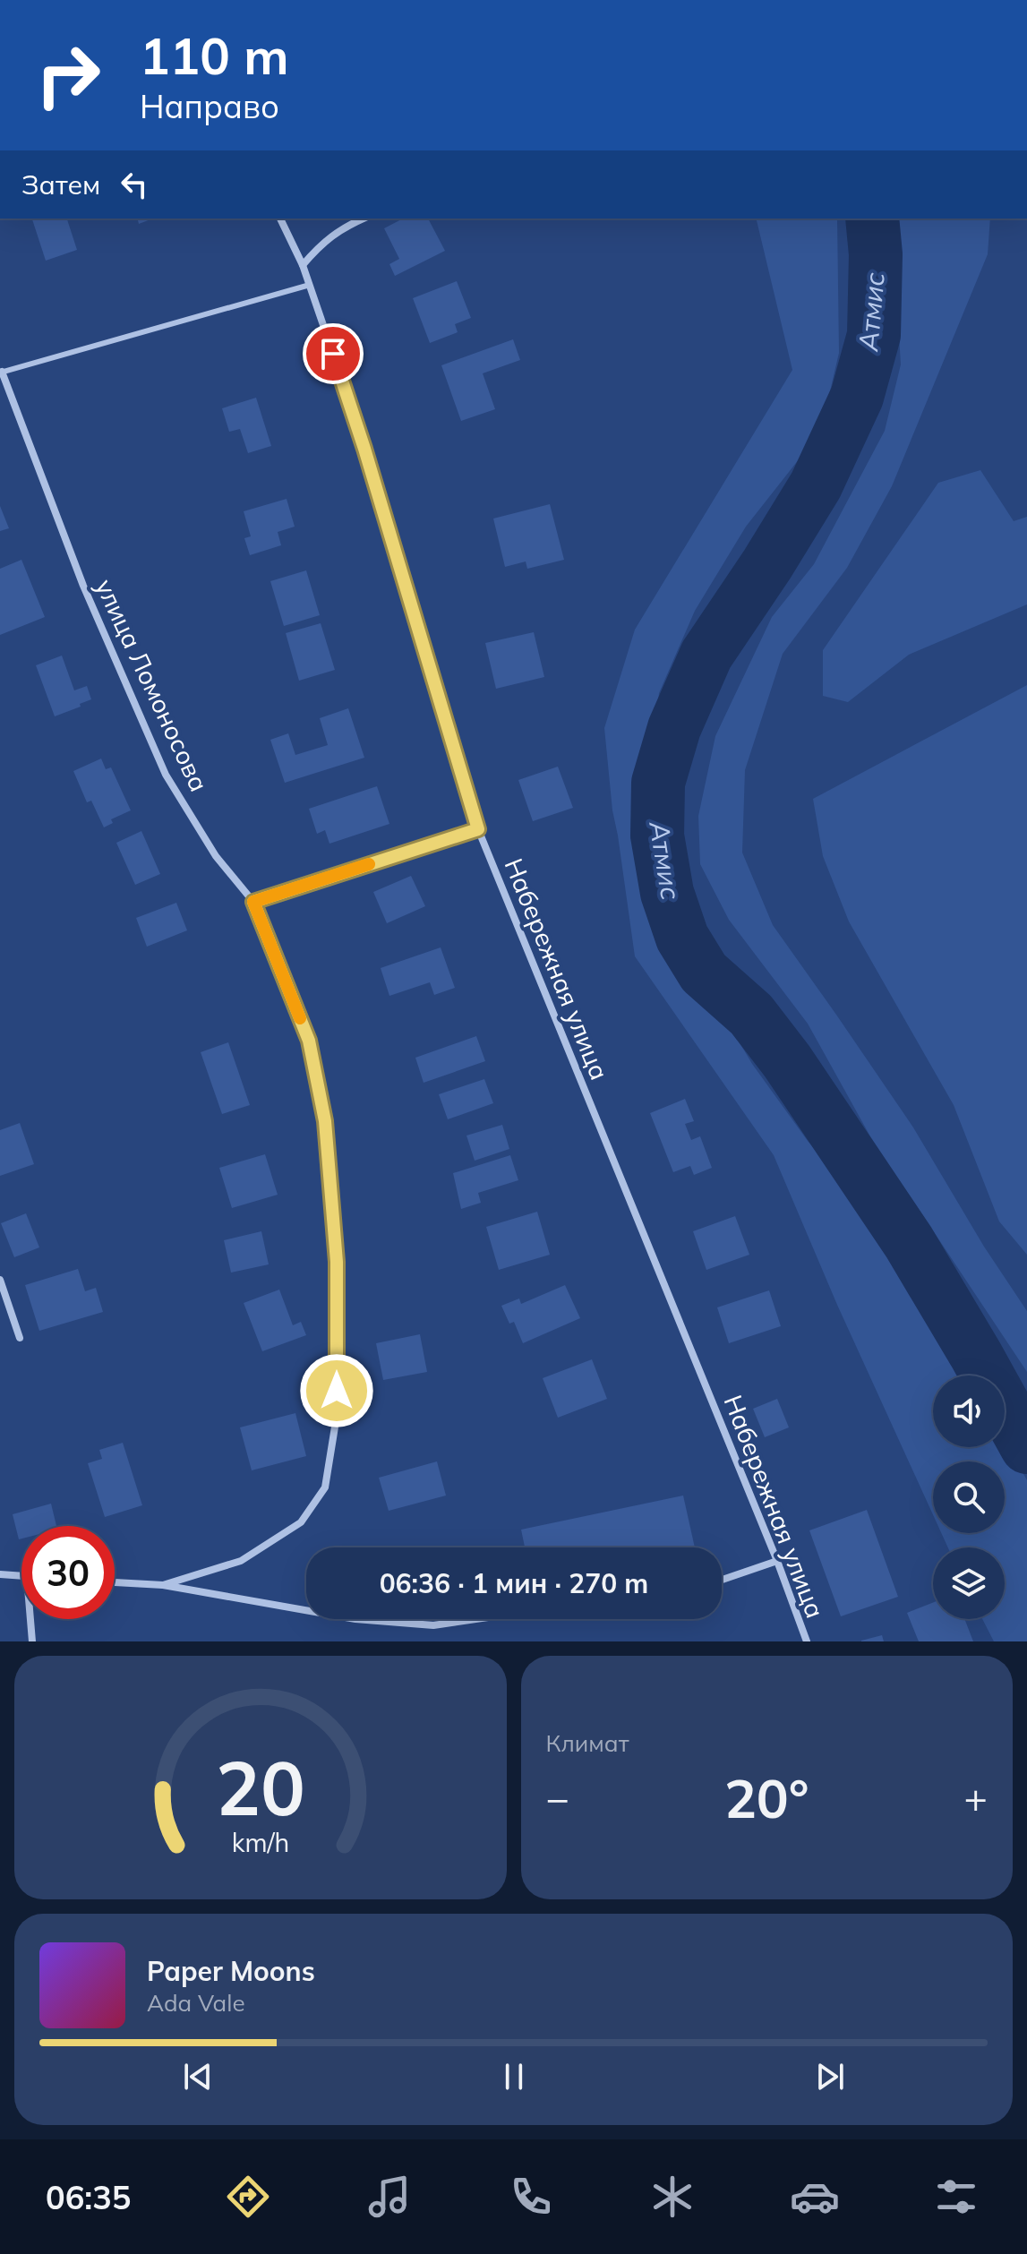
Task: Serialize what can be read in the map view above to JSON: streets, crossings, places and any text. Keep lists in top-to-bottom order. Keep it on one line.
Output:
{"streets":{"street":["улица Ломоносова","Набережная улица"]},"water":["Атмис"],"page":{"turn":["110 m","Направо"],"then":"Затем","limit":"30","trip":"06:36 · 1 мин · 270 m","tile":"Климат","heat":["−","20°","+"],"song":["Paper Moons","Ada Vale"],"tabs":"06:35","gauge":["20","km/h"]}}
